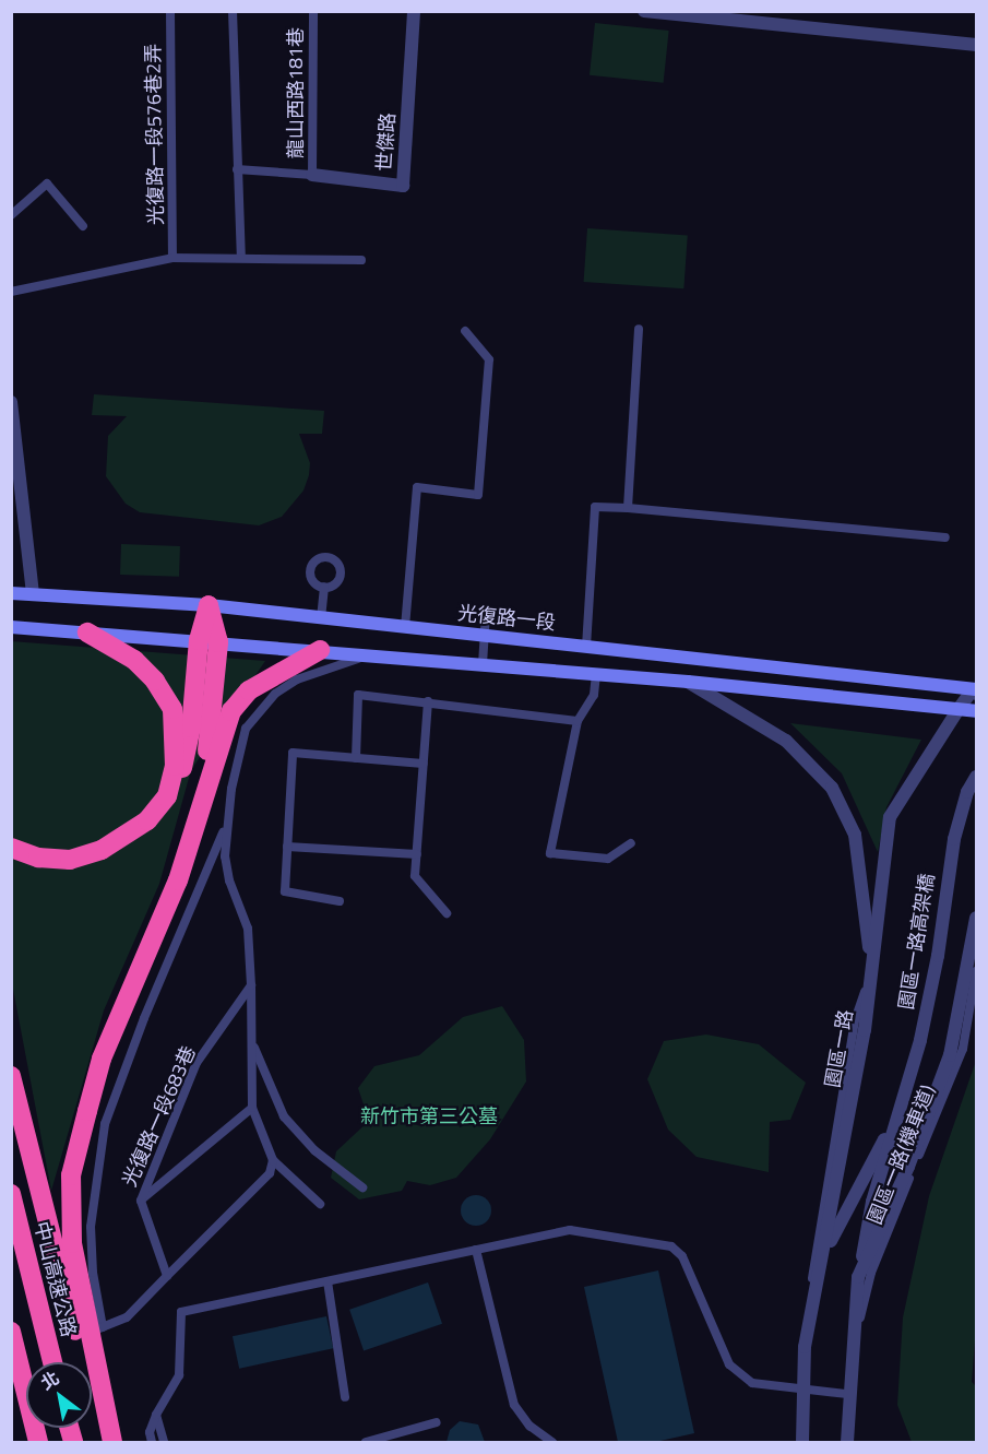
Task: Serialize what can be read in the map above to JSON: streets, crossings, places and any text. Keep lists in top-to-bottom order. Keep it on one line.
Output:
{"streets":{"highway":["中山高速公路"],"main road":["光復路一段"],"street":["世傑路","園區一路高架橋","園區一路"],"lane":["龍山西路181巷","光復路一段576巷2弄","光復路一段683巷","園區一路(機車道)"]},"crossings":[["龍山西路181巷","世傑路"],["光復路一段","園區一路"]],"parks":["新竹市第三公墓"],"north":"top left"}
